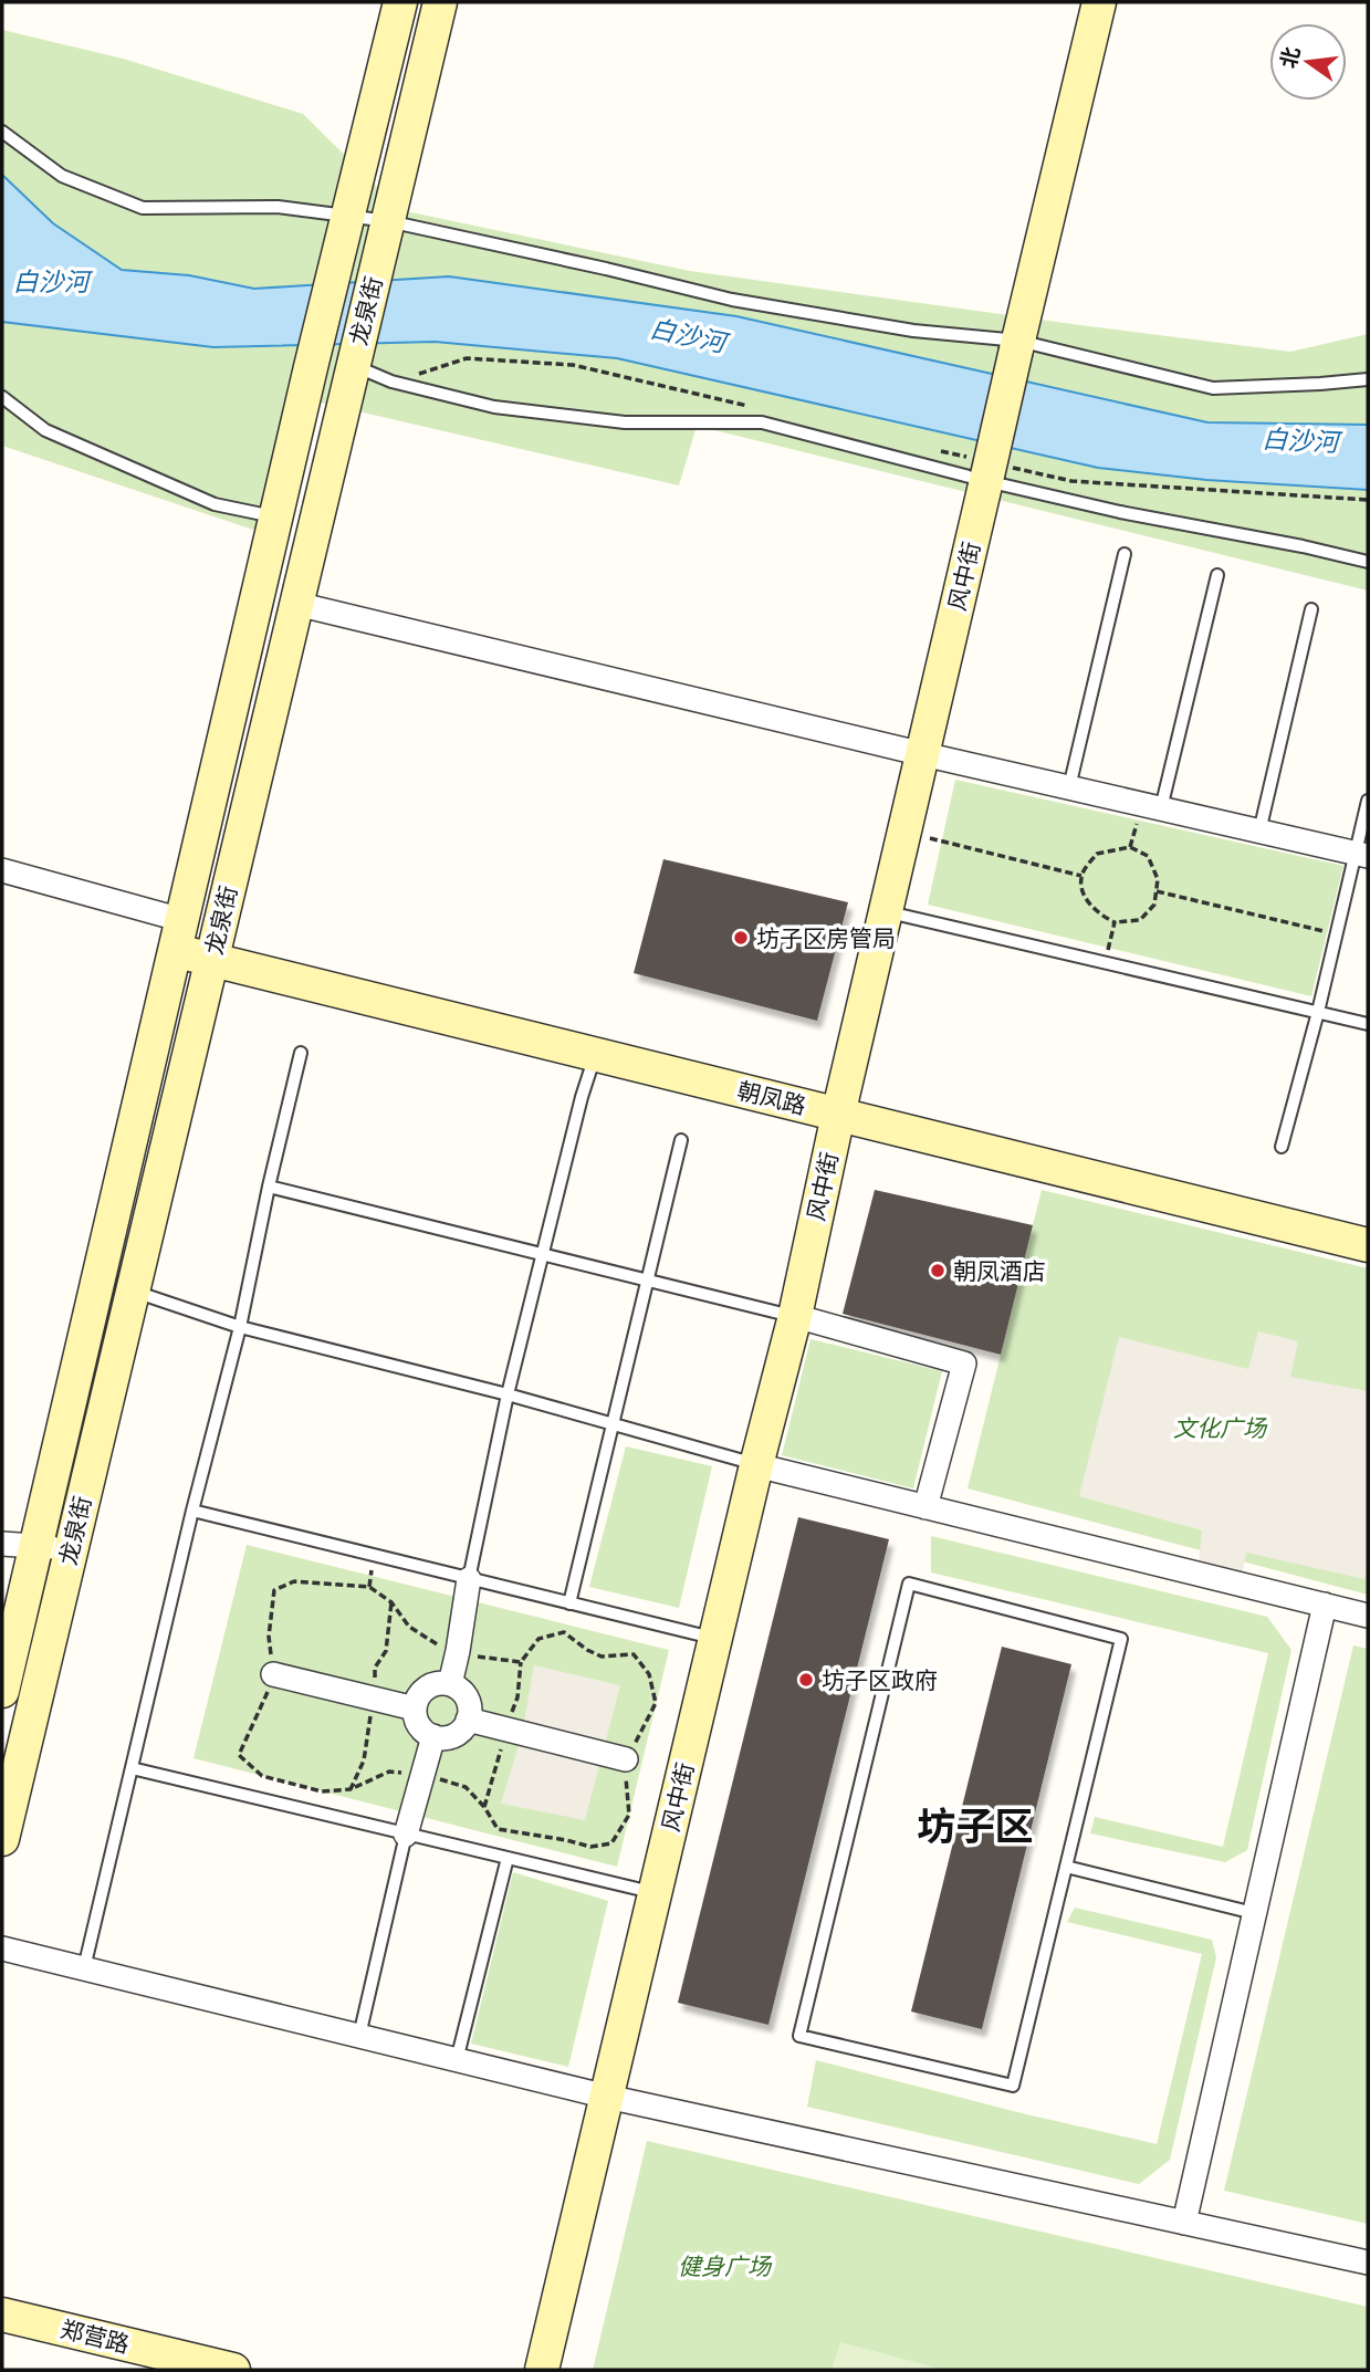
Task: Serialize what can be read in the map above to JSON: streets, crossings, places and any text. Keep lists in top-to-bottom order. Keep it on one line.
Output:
{"streets":{"street":["龙泉街","风中街","朝凤路","郑营路"]},"crossings":[["龙泉街","朝凤路"],["风中街","朝凤路"]],"districts":["坊子区"],"water":["白沙河"],"parks":["文化广场","健身广场"],"places":["坊子区房管局","朝凤酒店","坊子区政府"],"north":"left"}
